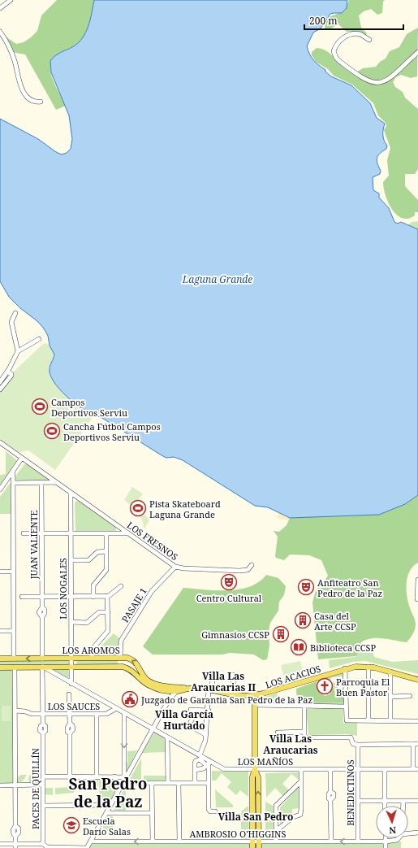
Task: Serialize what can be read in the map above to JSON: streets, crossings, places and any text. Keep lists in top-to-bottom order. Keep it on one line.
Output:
{"streets":{"main road":["LOS AROMOS","LOS ACACIOS"],"street":["LOS FRESNOS","JUAN VALIENTE","LOS NOGALES","PASAJE 1","LOS SAUCES","LOS MAÑÍOS","PACES DE QUILLÍN","BENEDICTINOS","AMBROSIO O'HIGGINS"]},"crossings":[["LOS FRESNOS","LOS NOGALES"],["LOS FRESNOS","PASAJE 1"],["JUAN VALIENTE","LOS AROMOS"],["LOS NOGALES","LOS AROMOS"],["LOS NOGALES","LOS MAÑÍOS"],["PASAJE 1","LOS AROMOS"],["LOS AROMOS","LOS ACACIOS"],["LOS AROMOS","LOS MAÑÍOS"],["LOS AROMOS","PACES DE QUILLÍN"],["LOS SAUCES","LOS MAÑÍOS"],["LOS SAUCES","PACES DE QUILLÍN"],["LOS MAÑÍOS","PACES DE QUILLÍN"],["LOS MAÑÍOS","BENEDICTINOS"],["BENEDICTINOS","AMBROSIO O'HIGGINS"]],"districts":["Villa Las Araucarias II","Villa García Hurtado","Villa Las Araucarias","San Pedro de la Paz","Villa San Pedro"],"water":["Laguna Grande"],"places":{"sports":["Campos Deportivos Serviu","Cancha Fútbol Campos Deportivos Serviu","Pista Skateboard Laguna Grande"],"theatre":["Centro Cultural","Anfiteatro San Pedro de la Paz"],"building":["Casa del Arte CCSP","Gimnasios CCSP"],"library":["Biblioteca CCSP"],"church":["Parroquia El Buen Pastor"],"public building":["Juzgado de Garantia San Pedro de la Paz"],"school or university":["Escuela Darío Salas"]},"scale_bar":"200 m","north":"bottom"}
